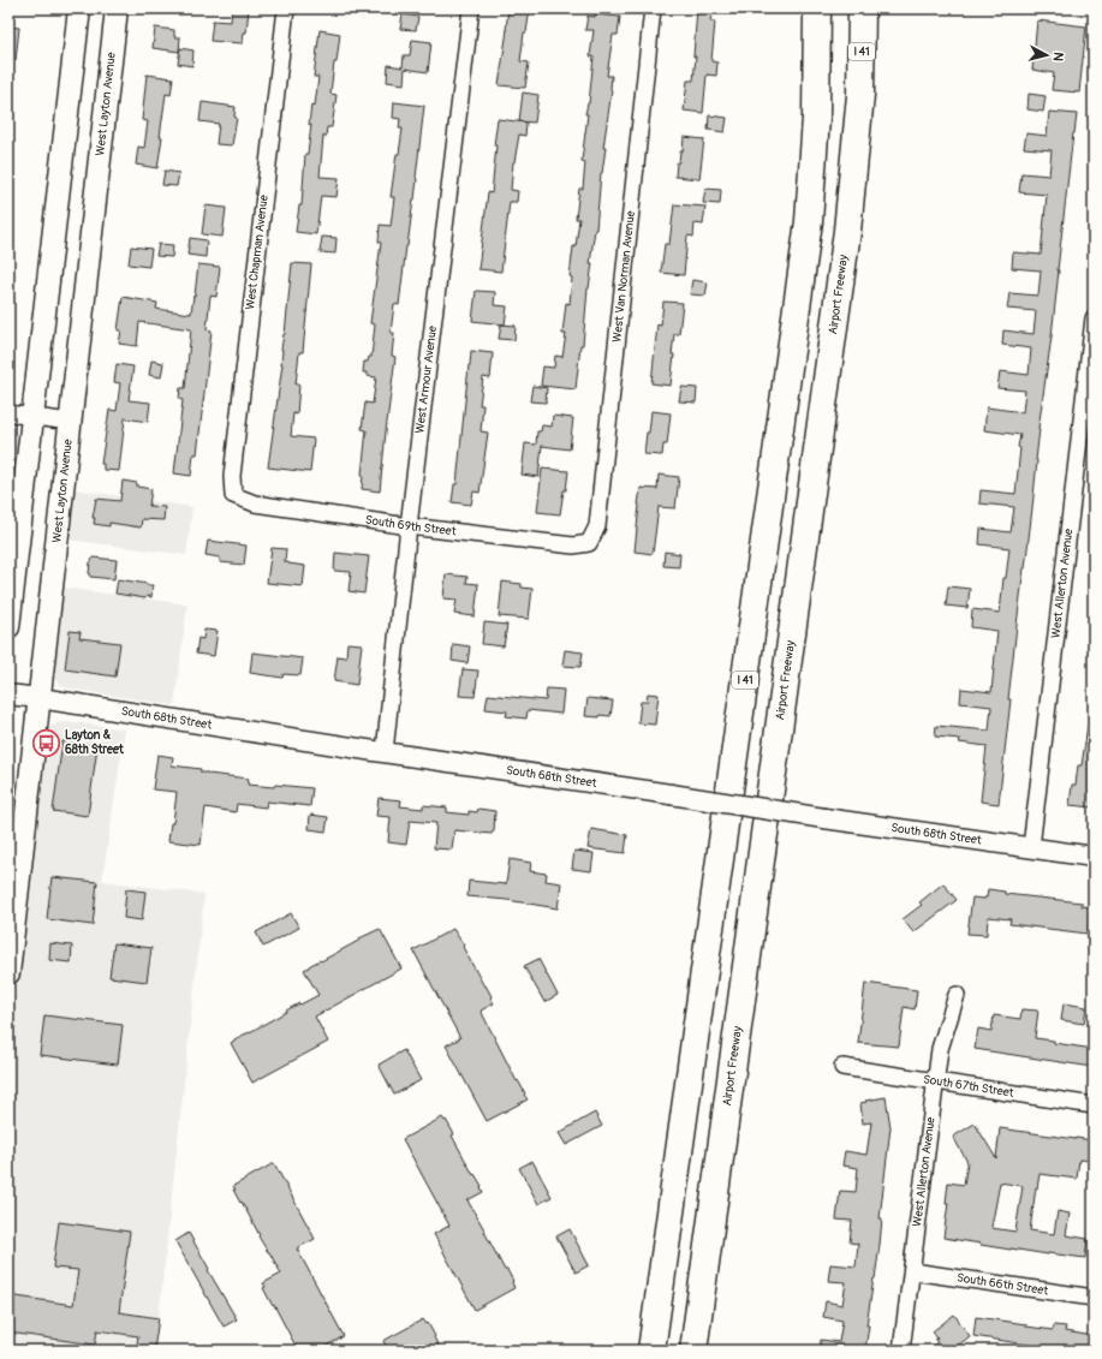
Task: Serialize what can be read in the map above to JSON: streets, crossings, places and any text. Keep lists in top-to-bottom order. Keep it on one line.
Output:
{"streets":{"highway":["I 41","Airport Freeway"],"main road":["West Layton Avenue"],"street":["West Chapman Avenue","West Van Norman Avenue","West Armour Avenue","South 69th Street","West Allerton Avenue","South 68th Street","South 67th Street","South 66th Street"]},"crossings":[["West Layton Avenue","South 68th Street"],["West Chapman Avenue","South 69th Street"],["West Van Norman Avenue","South 69th Street"],["West Armour Avenue","South 69th Street"],["West Armour Avenue","South 68th Street"],["West Allerton Avenue","South 68th Street"],["West Allerton Avenue","South 67th Street"],["West Allerton Avenue","South 66th Street"]],"places":{"bus stop":["Layton & 68th Street"]},"north":"right"}
